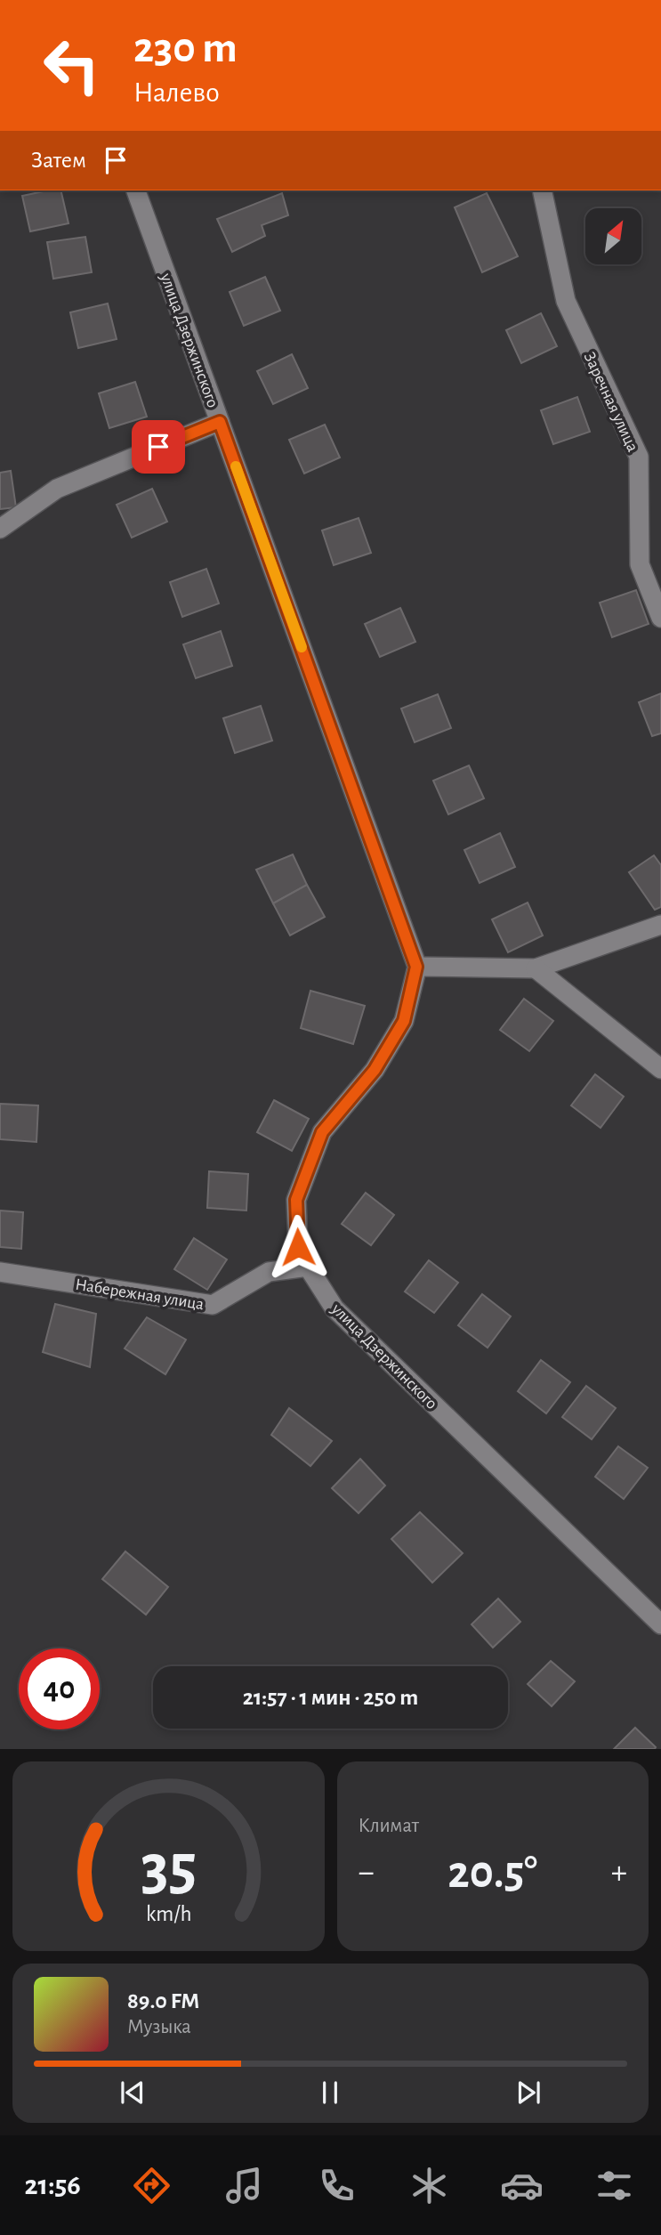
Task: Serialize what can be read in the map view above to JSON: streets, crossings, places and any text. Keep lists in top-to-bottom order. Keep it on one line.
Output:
{"streets":{"street":["улица Дзержинского","Заречная улица","Набережная улица"]},"crossings":[["улица Дзержинского","Набережная улица"]],"north":"top right","page":{"turn":["230 m","Налево"],"then":"Затем","limit":"40","trip":"21:57 · 1 мин · 250 m","tile":"Климат","heat":["−","20.5°","+"],"song":["89.0 FM","Музыка"],"tabs":"21:56","gauge":["35","km/h"]}}
